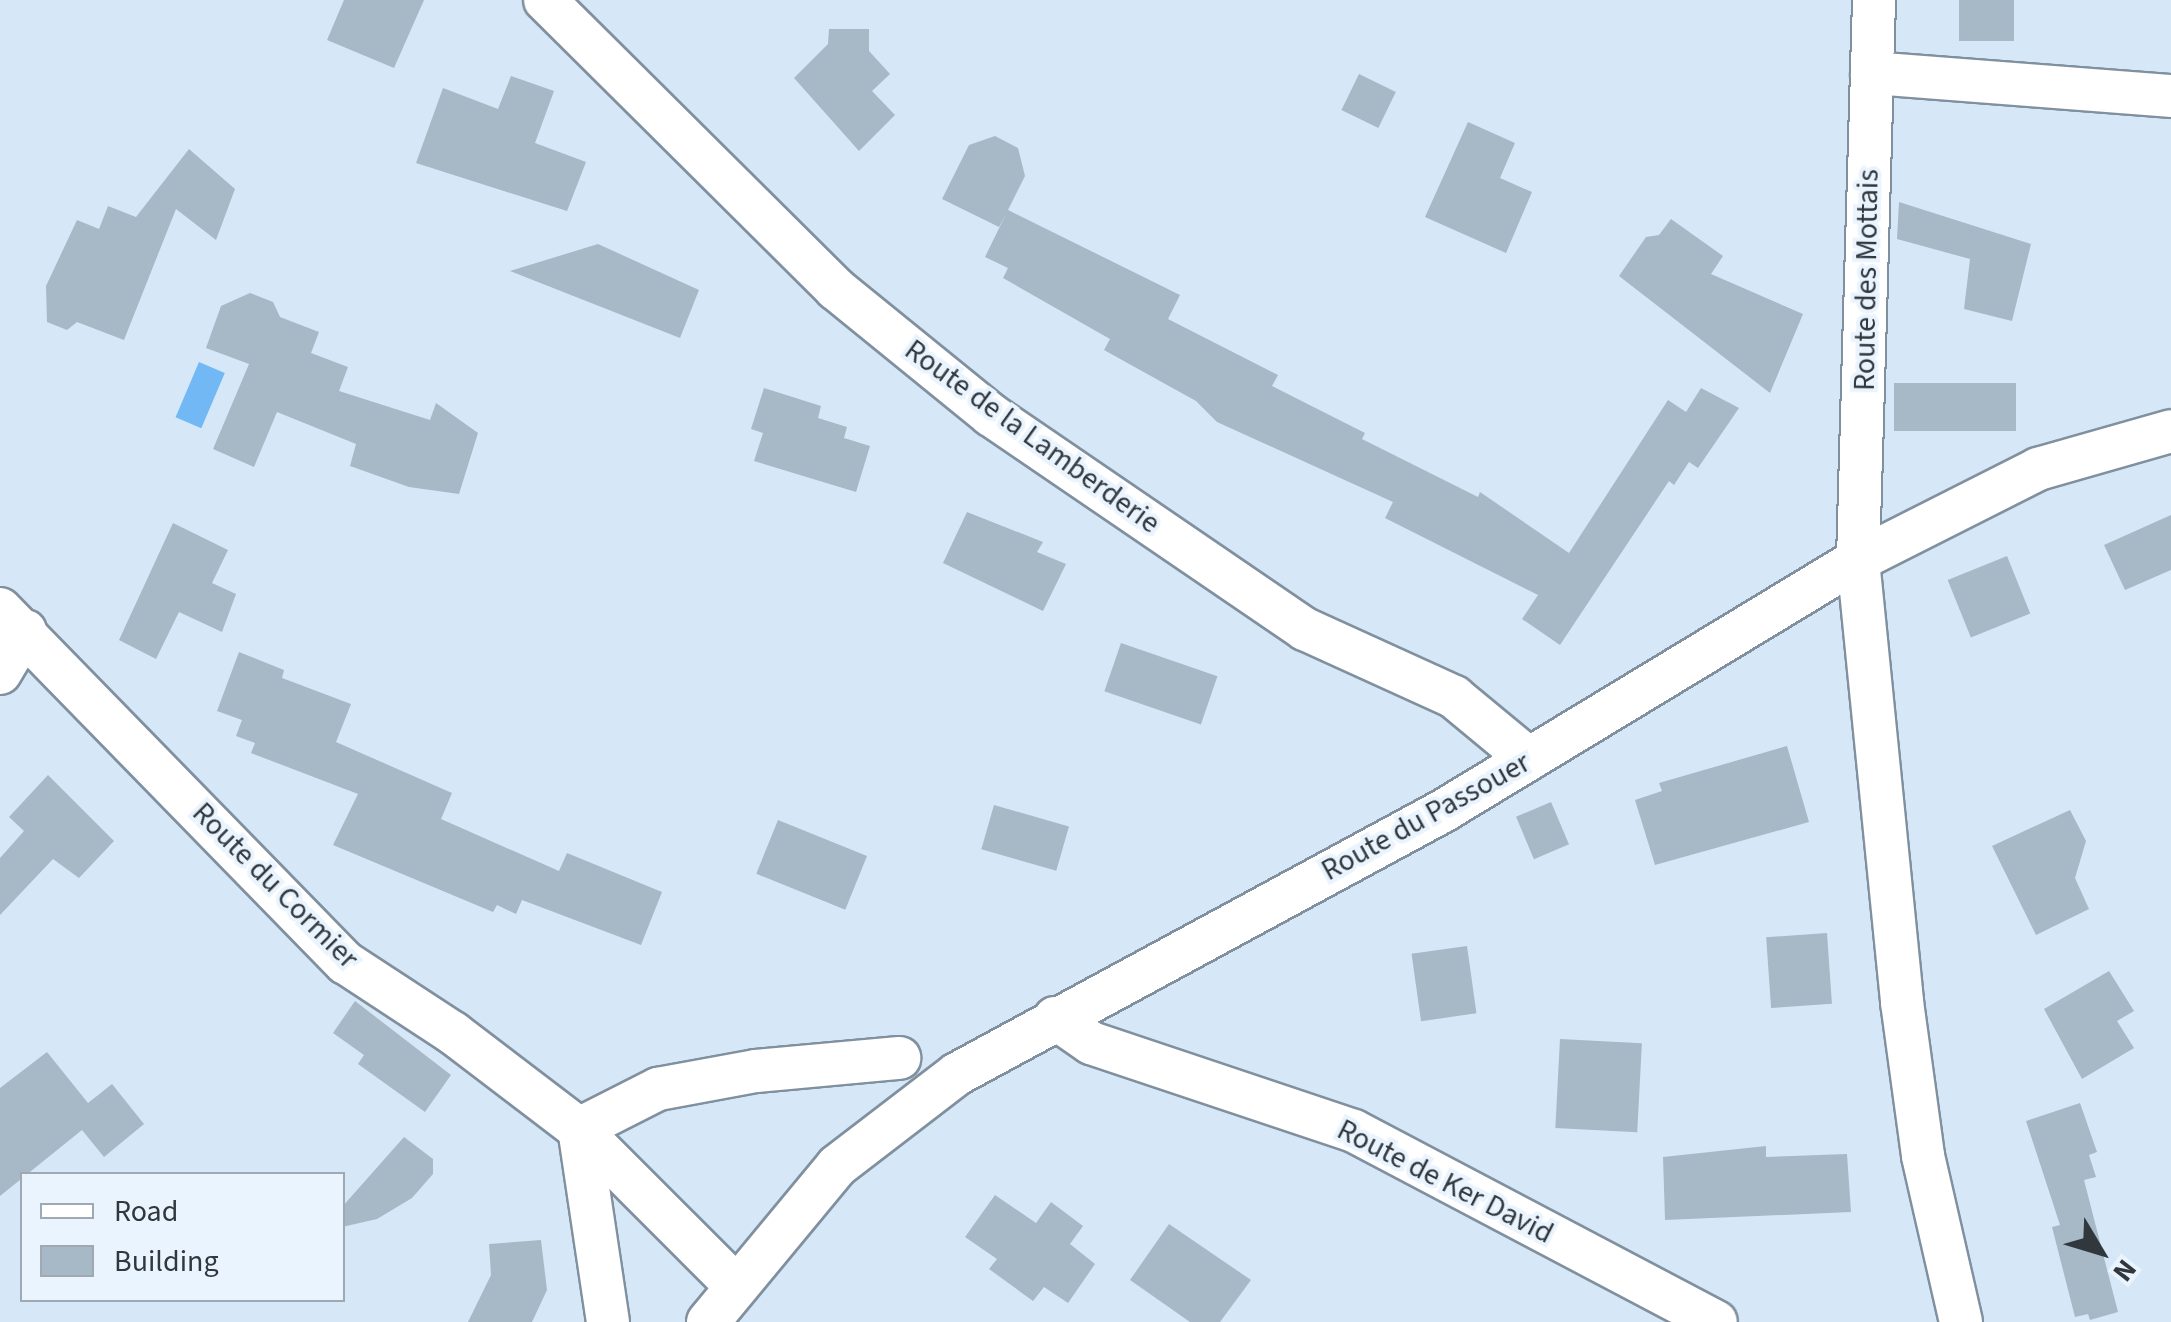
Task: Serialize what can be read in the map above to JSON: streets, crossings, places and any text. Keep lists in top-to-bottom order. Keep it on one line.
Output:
{"streets":{"street":["Route des Mottais","Route de la Lamberderie","Route du Passouer","Route du Cormier","Route de Ker David"]},"crossings":[["Route des Mottais","Route du Passouer"],["Route de la Lamberderie","Route du Passouer"],["Route du Passouer","Route du Cormier"],["Route du Passouer","Route de Ker David"]],"legend":["Road","Building"],"north":"bottom right"}
